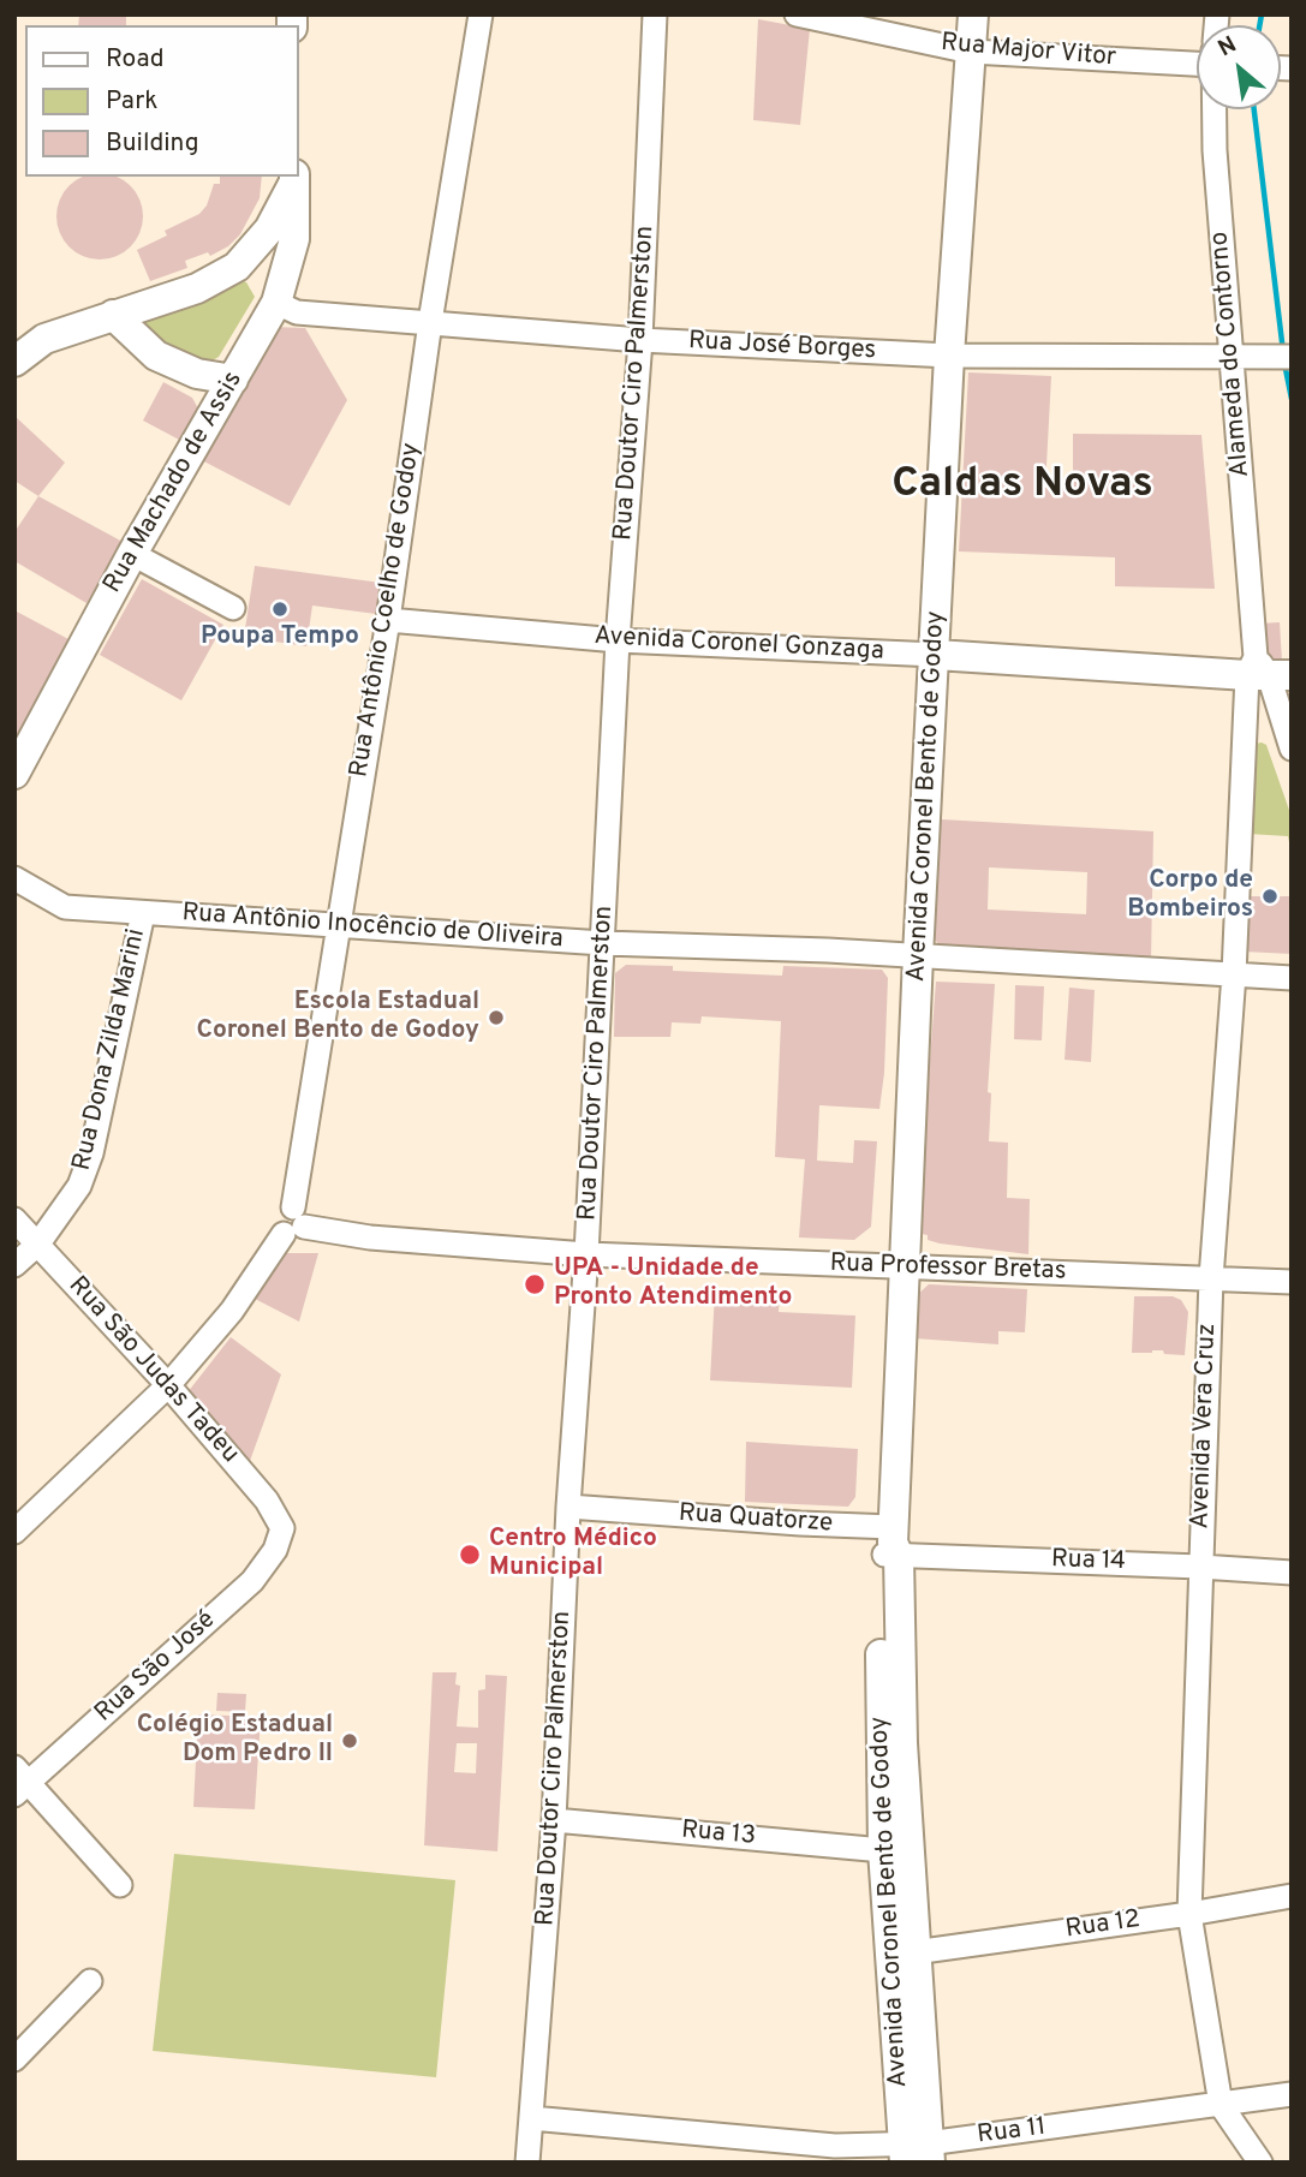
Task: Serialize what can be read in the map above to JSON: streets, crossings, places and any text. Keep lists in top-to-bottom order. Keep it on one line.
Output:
{"streets":{"main road":["Rua Machado de Assis","Avenida Coronel Gonzaga","Avenida Coronel Bento de Godoy"],"street":["Rua Major Vitor","Rua José Borges","Alameda do Contorno","Rua Doutor Ciro Palmerston","Rua Antônio Coelho de Godoy","Rua Antônio Inocêncio de Oliveira","Rua Dona Zilda Marini","Rua Professor Bretas","Rua São Judas Tadeu","Avenida Vera Cruz","Rua Quatorze","Rua 14","Rua São José","Rua 13","Rua 12","Rua 11"]},"crossings":[["Rua Major Vitor","Avenida Coronel Bento de Godoy"],["Rua José Borges","Alameda do Contorno"],["Rua José Borges","Rua Doutor Ciro Palmerston"],["Rua José Borges","Rua Machado de Assis"],["Rua José Borges","Rua Antônio Coelho de Godoy"],["Rua José Borges","Avenida Coronel Bento de Godoy"],["Alameda do Contorno","Avenida Coronel Gonzaga"],["Alameda do Contorno","Avenida Vera Cruz"],["Rua Doutor Ciro Palmerston","Avenida Coronel Gonzaga"],["Rua Doutor Ciro Palmerston","Rua Antônio Inocêncio de Oliveira"],["Rua Doutor Ciro Palmerston","Rua Professor Bretas"],["Rua Doutor Ciro Palmerston","Rua Quatorze"],["Rua Doutor Ciro Palmerston","Rua 13"],["Rua Doutor Ciro Palmerston","Rua 11"],["Rua Antônio Coelho de Godoy","Avenida Coronel Gonzaga"],["Rua Antônio Coelho de Godoy","Rua Antônio Inocêncio de Oliveira"],["Rua Antônio Coelho de Godoy","Rua Professor Bretas"],["Rua Antônio Coelho de Godoy","Rua São Judas Tadeu"],["Avenida Coronel Gonzaga","Avenida Coronel Bento de Godoy"],["Avenida Coronel Gonzaga","Avenida Vera Cruz"],["Avenida Coronel Bento de Godoy","Rua Antônio Inocêncio de Oliveira"],["Avenida Coronel Bento de Godoy","Rua Professor Bretas"],["Avenida Coronel Bento de Godoy","Rua Quatorze"],["Avenida Coronel Bento de Godoy","Rua 14"],["Avenida Coronel Bento de Godoy","Rua 13"],["Avenida Coronel Bento de Godoy","Rua 12"],["Avenida Coronel Bento de Godoy","Rua 11"],["Rua Antônio Inocêncio de Oliveira","Rua Dona Zilda Marini"],["Rua Antônio Inocêncio de Oliveira","Avenida Vera Cruz"],["Rua Dona Zilda Marini","Rua São Judas Tadeu"],["Rua Professor Bretas","Avenida Vera Cruz"],["Rua São Judas Tadeu","Rua São José"],["Avenida Vera Cruz","Rua 14"],["Avenida Vera Cruz","Rua 12"],["Avenida Vera Cruz","Rua 11"],["Rua Quatorze","Rua 14"]],"districts":["Caldas Novas"],"places":["Poupa Tempo","Corpo de Bombeiros","Escola Estadual Coronel Bento de Godoy","UPA - Unidade de Pronto Atendimento","Centro Médico Municipal","Colégio Estadual Dom Pedro II"],"legend":["Road","Park","Building"],"north":"top left"}
